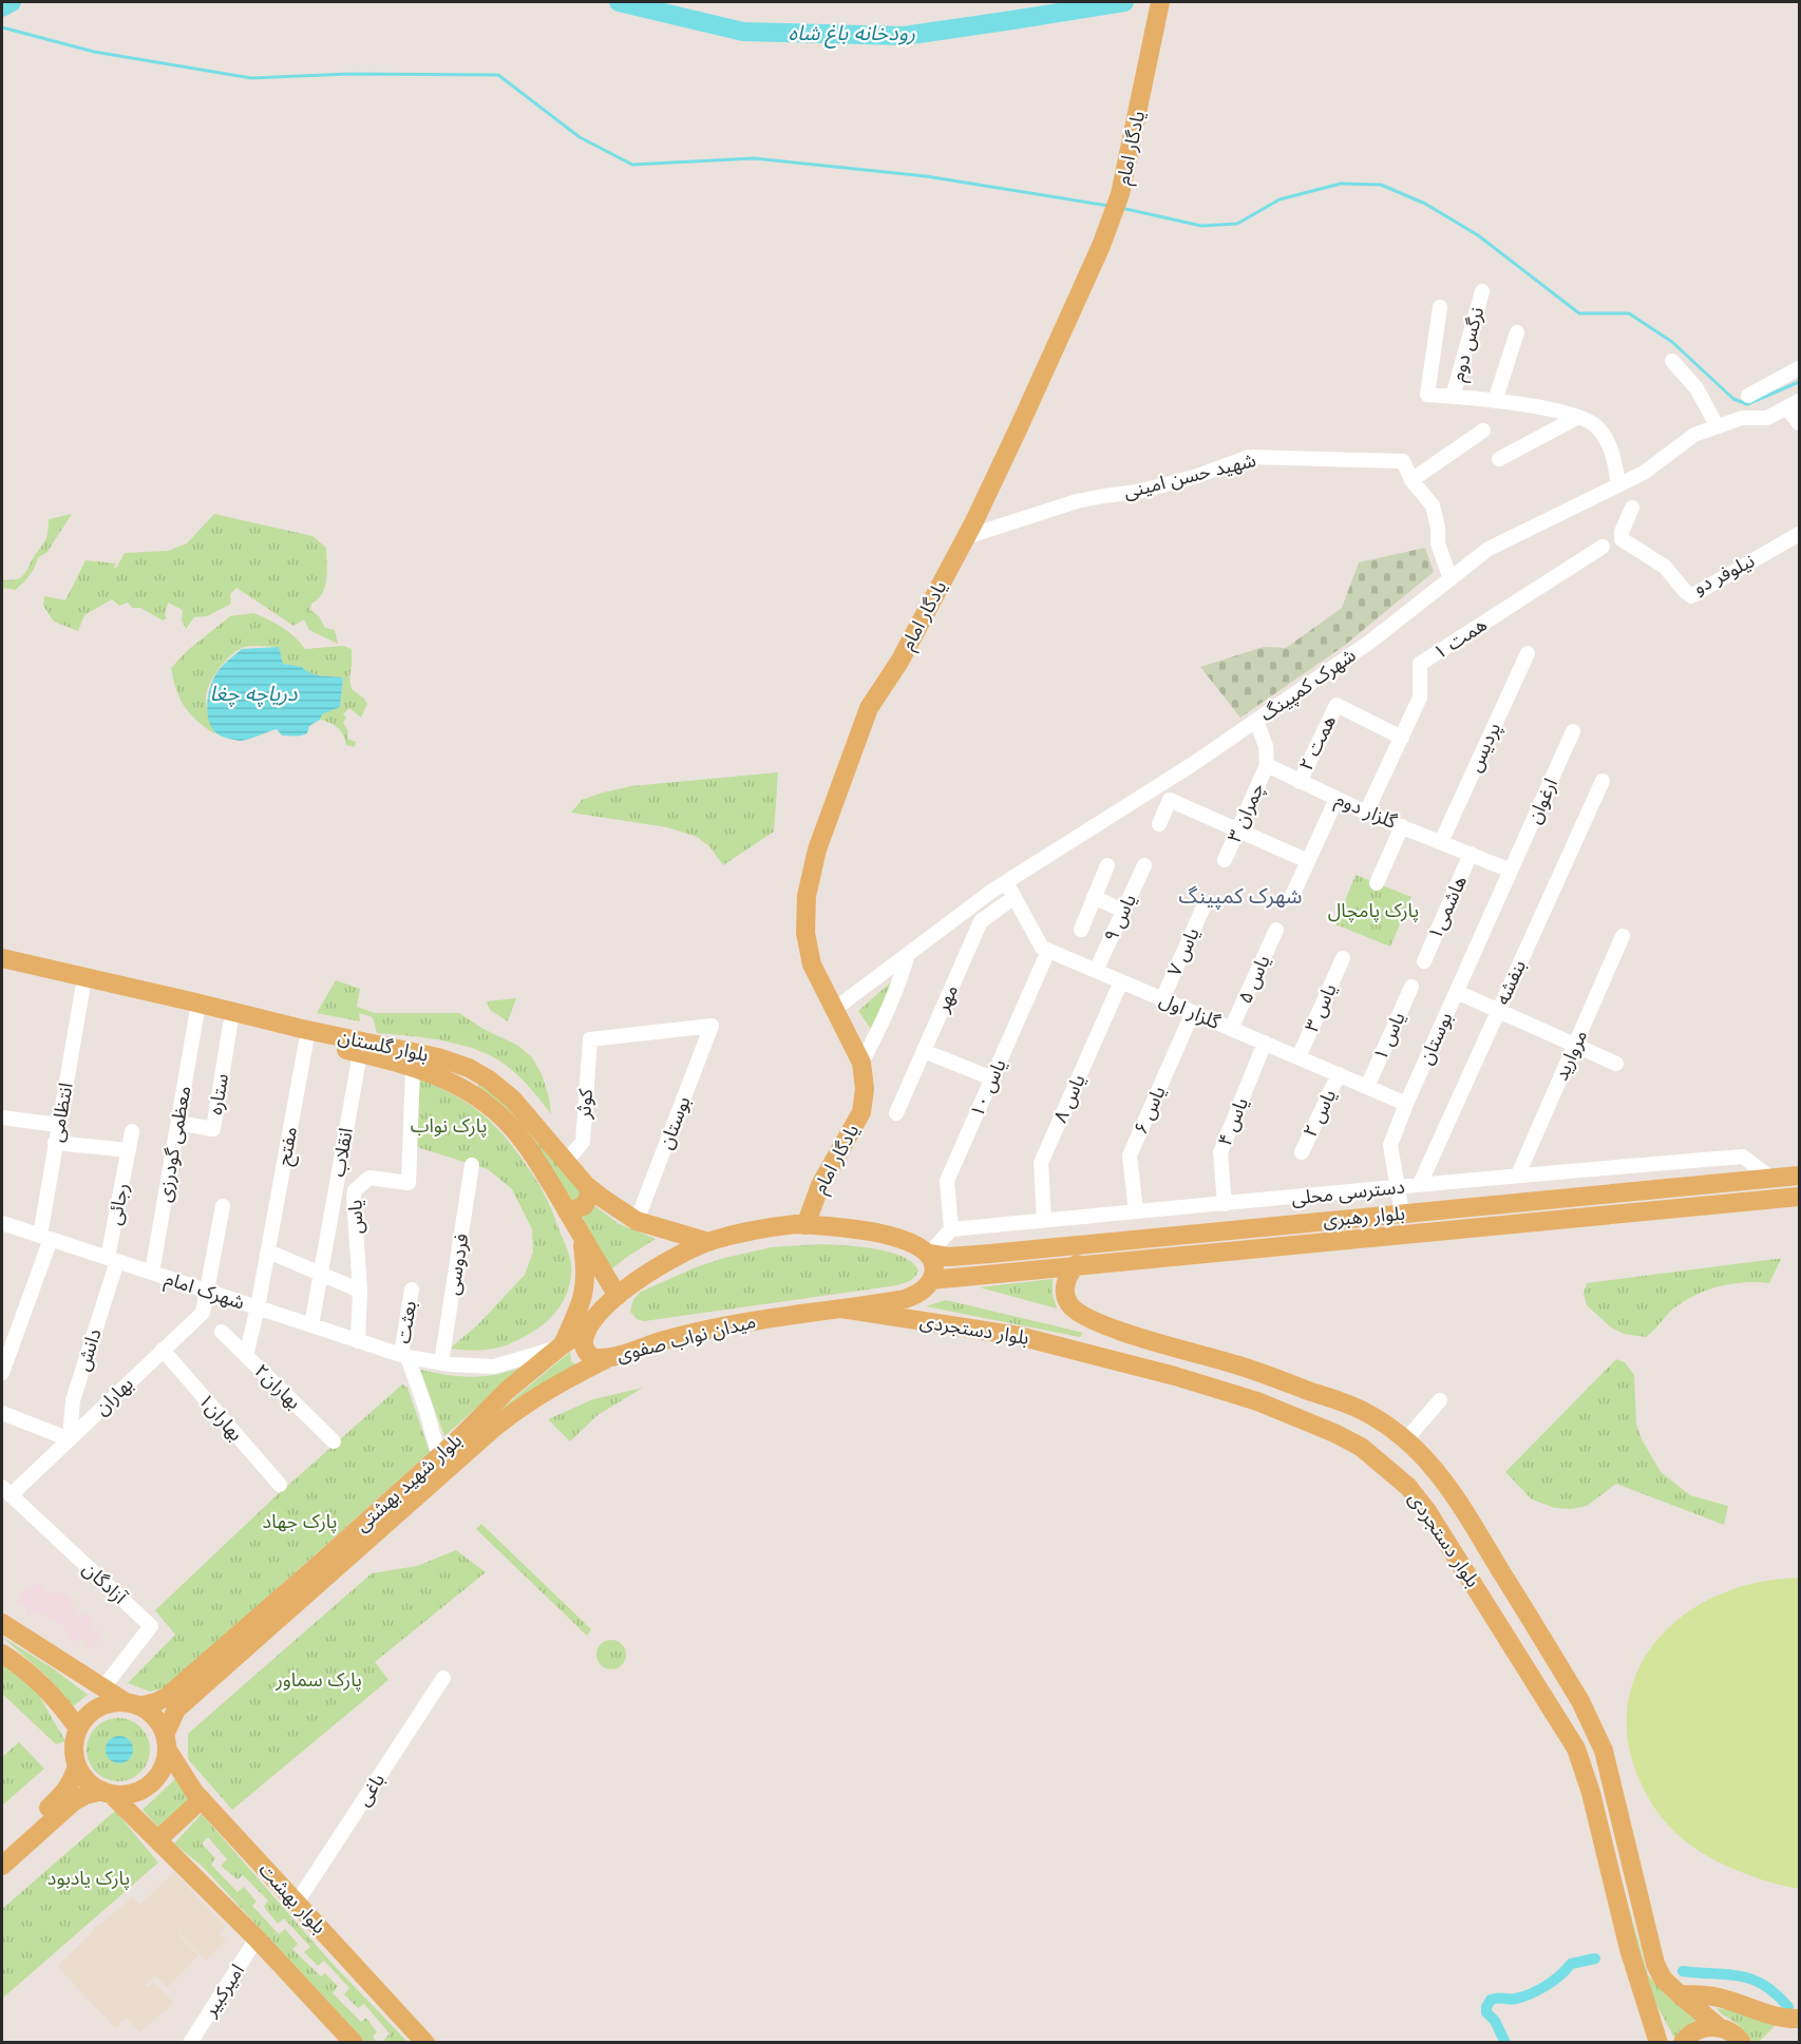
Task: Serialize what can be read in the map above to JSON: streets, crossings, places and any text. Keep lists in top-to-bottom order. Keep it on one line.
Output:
{"streets":{"main road":["یادگار امام","بلوار گلستان","بلوار رهبری","بلوار دستجردی","میدان نواب صفوی","بلوار شهید بهشتی","بلوار بهشت"],"street":["نرگس دوم","شهید حسن امینی","نیلوفر دو","همت ۱","شهرک کمپینگ","همت ۲","پردیس","ارغوان","گلزار دوم","چمران ۳","هاشمی۱","یاس ۹","یاس ۷","یاس ۵","بنفشه","مهر","یاس ۳","گلزار اول","یاس ۱","بوستان","مروارید","یاس ۱۰","ستاره","یاس ۸","کوثر","یاس ۶","انتظامی","یاس ۲","یاس ۴","معظمی گودرزی","مفتح","انقلاب","دسترسی محلی","رجائی","یاس","فردوسی","شهرک امام","بعثت","دانش","بهاران۲","بهاران","بهاران۱","آزادگان","باغی","امیرکبیر"]},"crossings":[["یادگار امام","شهید حسن امینی"],["یادگار امام","شهرک کمپینگ"],["شهید حسن امینی","شهرک کمپینگ"],["همت ۱","همت ۲"],["همت ۱","گلزار دوم"],["همت ۲","گلزار دوم"],["پردیس","گلزار دوم"],["ارغوان","گلزار دوم"],["ارغوان","بوستان"],["گلزار دوم","چمران ۳"],["گلزار دوم","هاشمی۱"],["گلزار دوم","بوستان"],["یاس ۹","گلزار اول"],["یاس ۷","گلزار اول"],["یاس ۵","گلزار اول"],["بنفشه","دسترسی محلی"],["یاس ۳","گلزار اول"],["گلزار اول","یاس ۱"],["گلزار اول","بوستان"],["گلزار اول","یاس ۱۰"],["گلزار اول","یاس ۸"],["گلزار اول","یاس ۶"],["گلزار اول","یاس ۲"],["گلزار اول","یاس ۴"],["بوستان","بلوار گلستان"],["بوستان","کوثر"],["بوستان","دسترسی محلی"],["بوستان","بلوار رهبری"],["بلوار گلستان","ستاره"],["بلوار گلستان","کوثر"],["بلوار گلستان","انتظامی"],["بلوار گلستان","معظمی گودرزی"],["بلوار گلستان","مفتح"],["بلوار گلستان","انقلاب"],["بلوار گلستان","یاس"],["مروارید","دسترسی محلی"],["یاس ۱۰","دسترسی محلی"],["ستاره","معظمی گودرزی"],["یاس ۸","دسترسی محلی"],["یاس ۶","دسترسی محلی"],["انتظامی","شهرک امام"],["یاس ۴","دسترسی محلی"],["معظمی گودرزی","شهرک امام"],["مفتح","شهرک امام"],["مفتح","بهاران۲"],["انقلاب","شهرک امام"],["دسترسی محلی","بلوار رهبری"],["رجائی","شهرک امام"],["رجائی","دانش"],["یاس","شهرک امام"],["بلوار رهبری","بلوار دستجردی"],["بلوار رهبری","میدان نواب صفوی"],["فردوسی","شهرک امام"],["شهرک امام","بعثت"],["شهرک امام","دانش"],["شهرک امام","بهاران"],["شهرک امام","بلوار شهید بهشتی"],["بلوار دستجردی","میدان نواب صفوی"],["میدان نواب صفوی","بلوار شهید بهشتی"],["دانش","بهاران"],["بهاران","بهاران۱"],["بهاران","آزادگان"],["بلوار شهید بهشتی","بلوار بهشت"],["باغی","بلوار بهشت"]],"districts":["شهرک کمپینگ"],"water":["رودخانه باغ شاه","دریاچه چغا"],"parks":["پارک پامچال","پارک نواب","پارک جهاد","پارک سماور","پارک یادبود"]}
